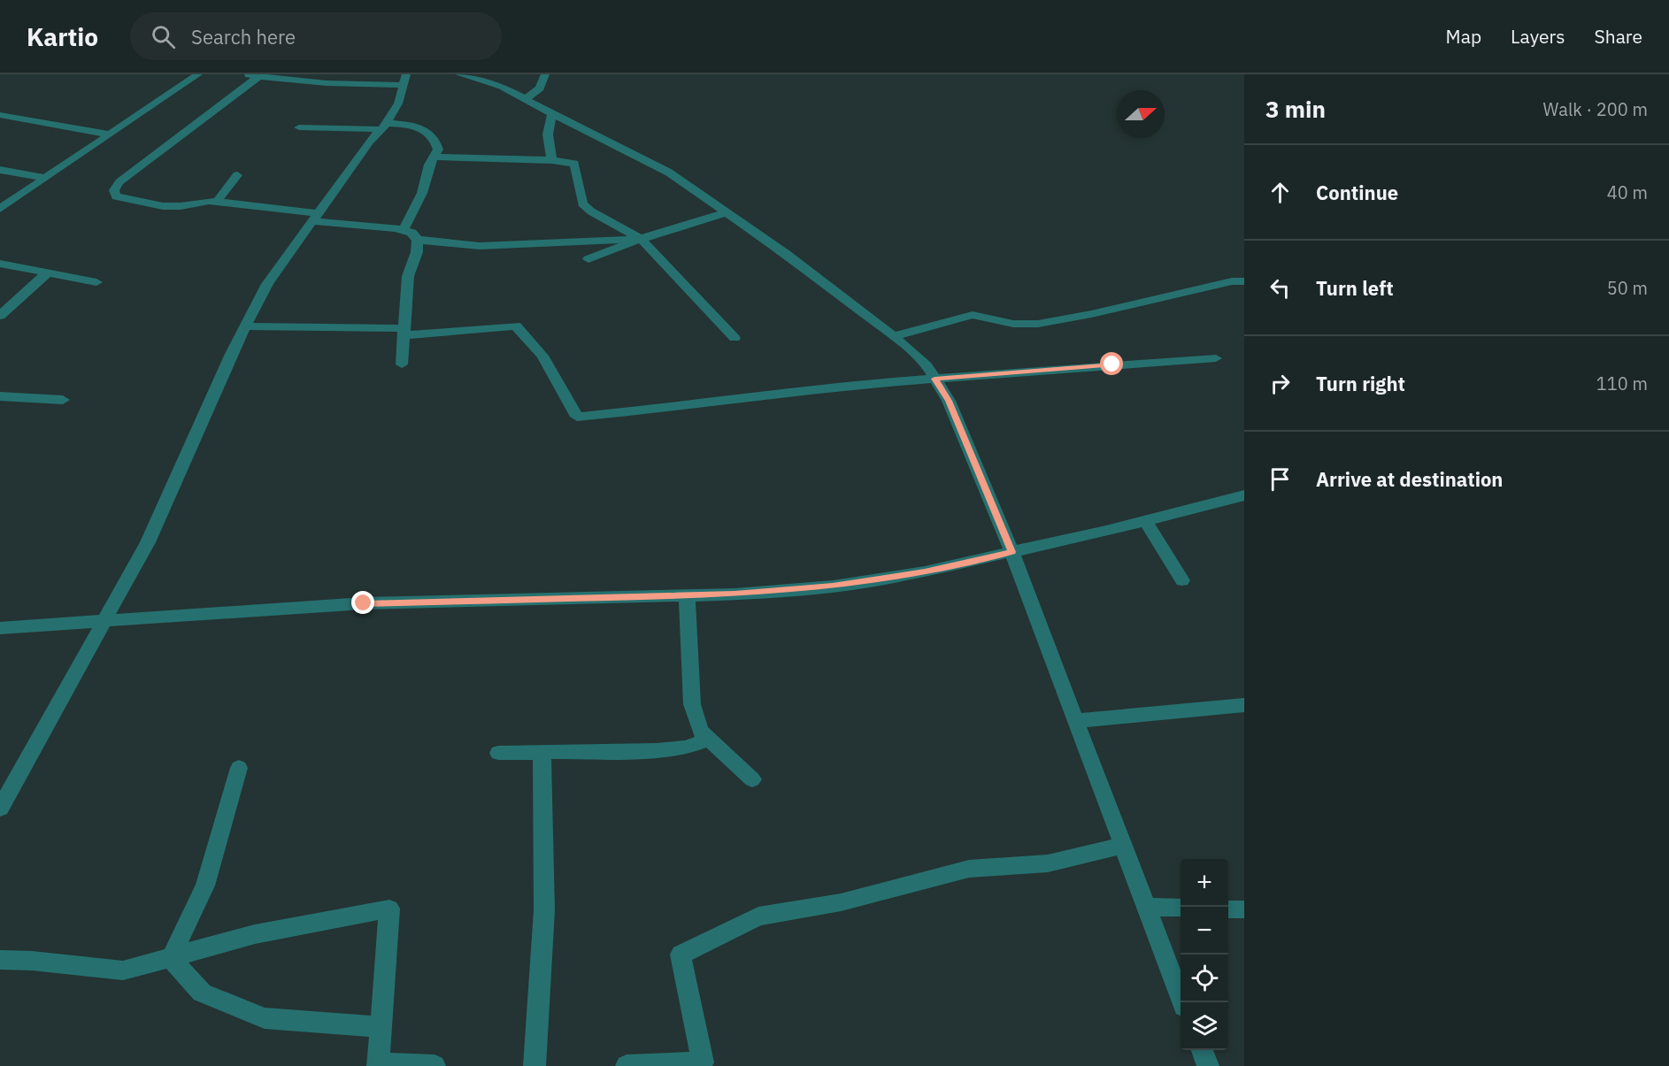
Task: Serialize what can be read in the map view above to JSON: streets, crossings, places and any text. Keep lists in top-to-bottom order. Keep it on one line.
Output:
{"north":"right","page":{"header":"Kartio","search":"Search here","nav":["Map","Layers","Share"],"heading":["3 min","Walk · 200 m"],"list":[["Continue","40 m"],["Turn left","50 m"],["Turn right","110 m"],"Arrive at destination"],"map_buttons":["+","−"]}}
